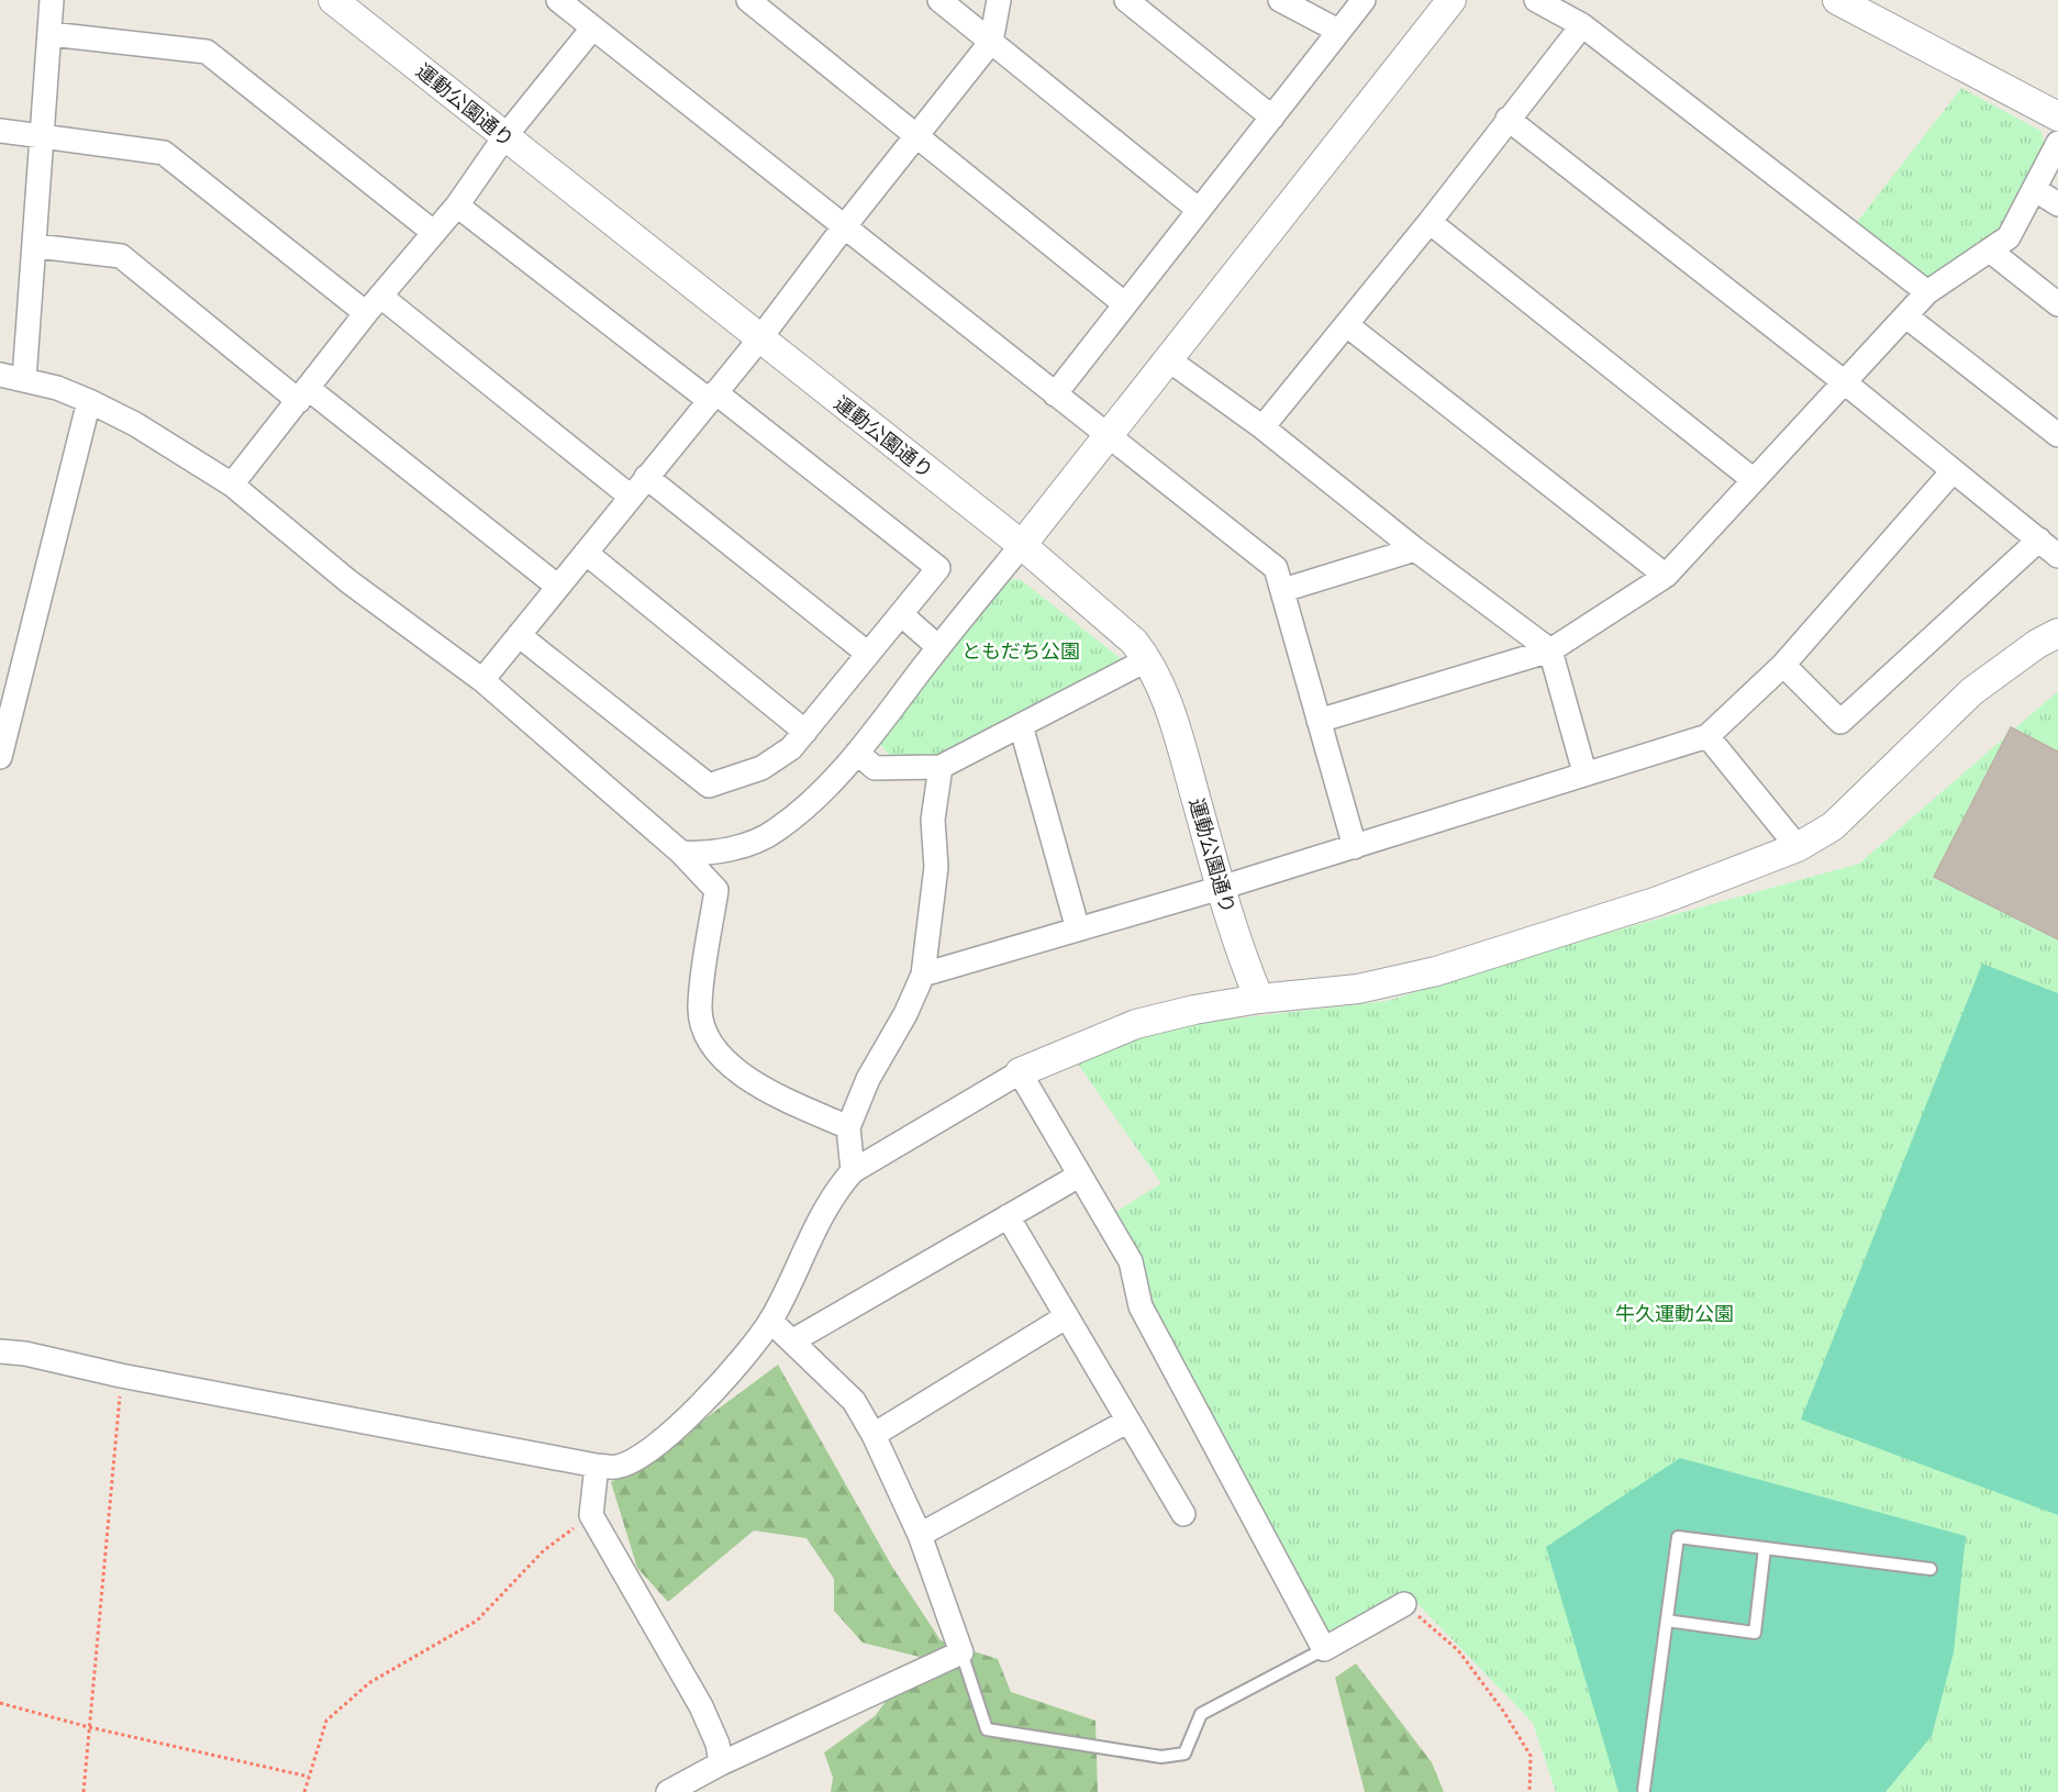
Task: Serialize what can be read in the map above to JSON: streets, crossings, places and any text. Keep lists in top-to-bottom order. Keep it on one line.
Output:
{"streets":{"street":["運動公園通り"]},"parks":["ともだち公園","牛久運動公園"]}
